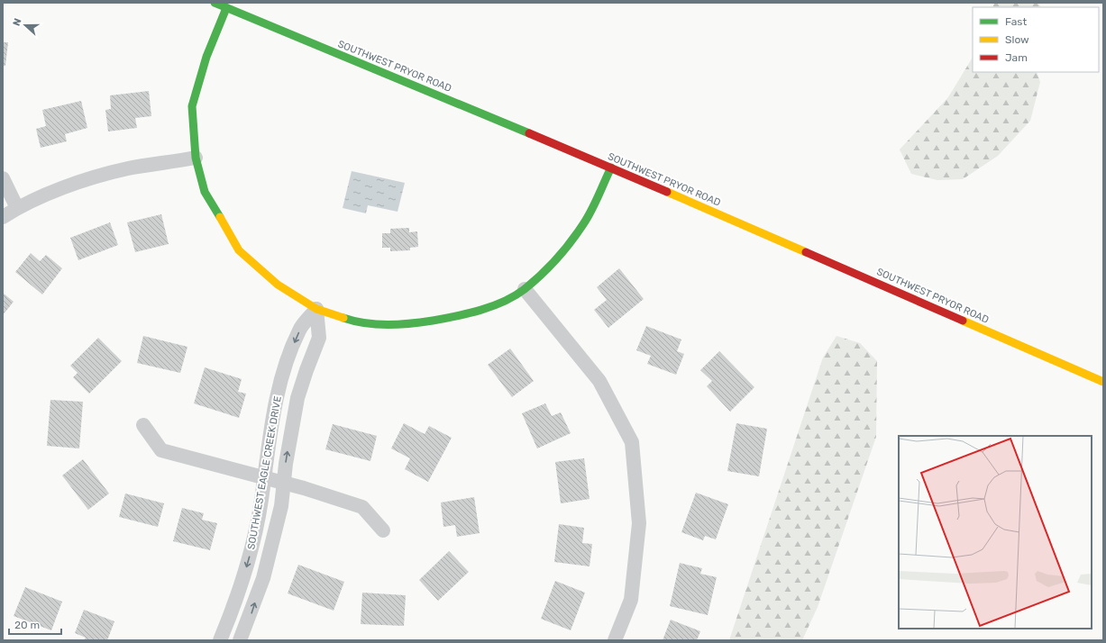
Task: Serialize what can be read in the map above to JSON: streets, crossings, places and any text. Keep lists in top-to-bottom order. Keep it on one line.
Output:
{"streets":{"street":["SOUTHWEST PRYOR ROAD","SOUTHWEST EAGLE CREEK DRIVE"]},"legend":["Fast","Slow","Jam"],"scale_bar":"20 m","north":"left"}
